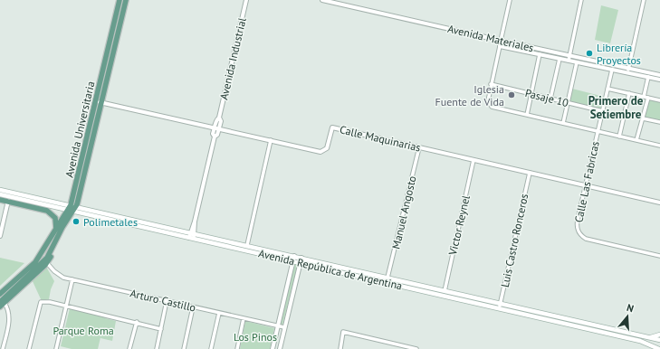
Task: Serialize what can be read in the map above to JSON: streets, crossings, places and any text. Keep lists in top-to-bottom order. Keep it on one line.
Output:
{"streets":{"main road":["Avenida Universitaria","Avenida República de Argentina"],"street":["Avenida Materiales","Avenida Industrial","Pasaje 10","Calle Maquinarias","Calle Las Fabricas","Manuel Angosto","Victor Reynel","Luis Castro Ronceros","Arturo Castillo"]},"crossings":[["Avenida Materiales","Calle Las Fabricas"],["Avenida Industrial","Calle Maquinarias"],["Avenida Industrial","Avenida República de Argentina"],["Pasaje 10","Calle Las Fabricas"],["Avenida Universitaria","Calle Maquinarias"],["Avenida Universitaria","Avenida República de Argentina"],["Avenida Universitaria","Arturo Castillo"],["Calle Maquinarias","Calle Las Fabricas"],["Calle Maquinarias","Manuel Angosto"],["Calle Maquinarias","Victor Reynel"],["Calle Maquinarias","Luis Castro Ronceros"],["Manuel Angosto","Avenida República de Argentina"],["Victor Reynel","Avenida República de Argentina"],["Luis Castro Ronceros","Avenida República de Argentina"]],"districts":["Primero de Setiembre"],"parks":["Parque Roma","Los Pinos"],"places":["Librería Proyectos","Iglesia Fuente de Vida","Polimetales"],"north":"top"}
